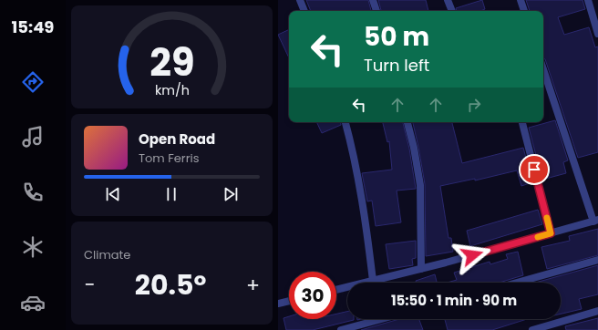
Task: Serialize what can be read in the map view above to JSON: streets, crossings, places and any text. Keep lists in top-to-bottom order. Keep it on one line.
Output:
{"page":{"tabs":"15:49","turn":["50 m","Turn left"],"song":["Open Road","Tom Ferris"],"tile":"Climate","heat":["−","20.5°","+"],"limit":"30","trip":"15:50 · 1 min · 90 m","gauge":["29","km/h"]}}
